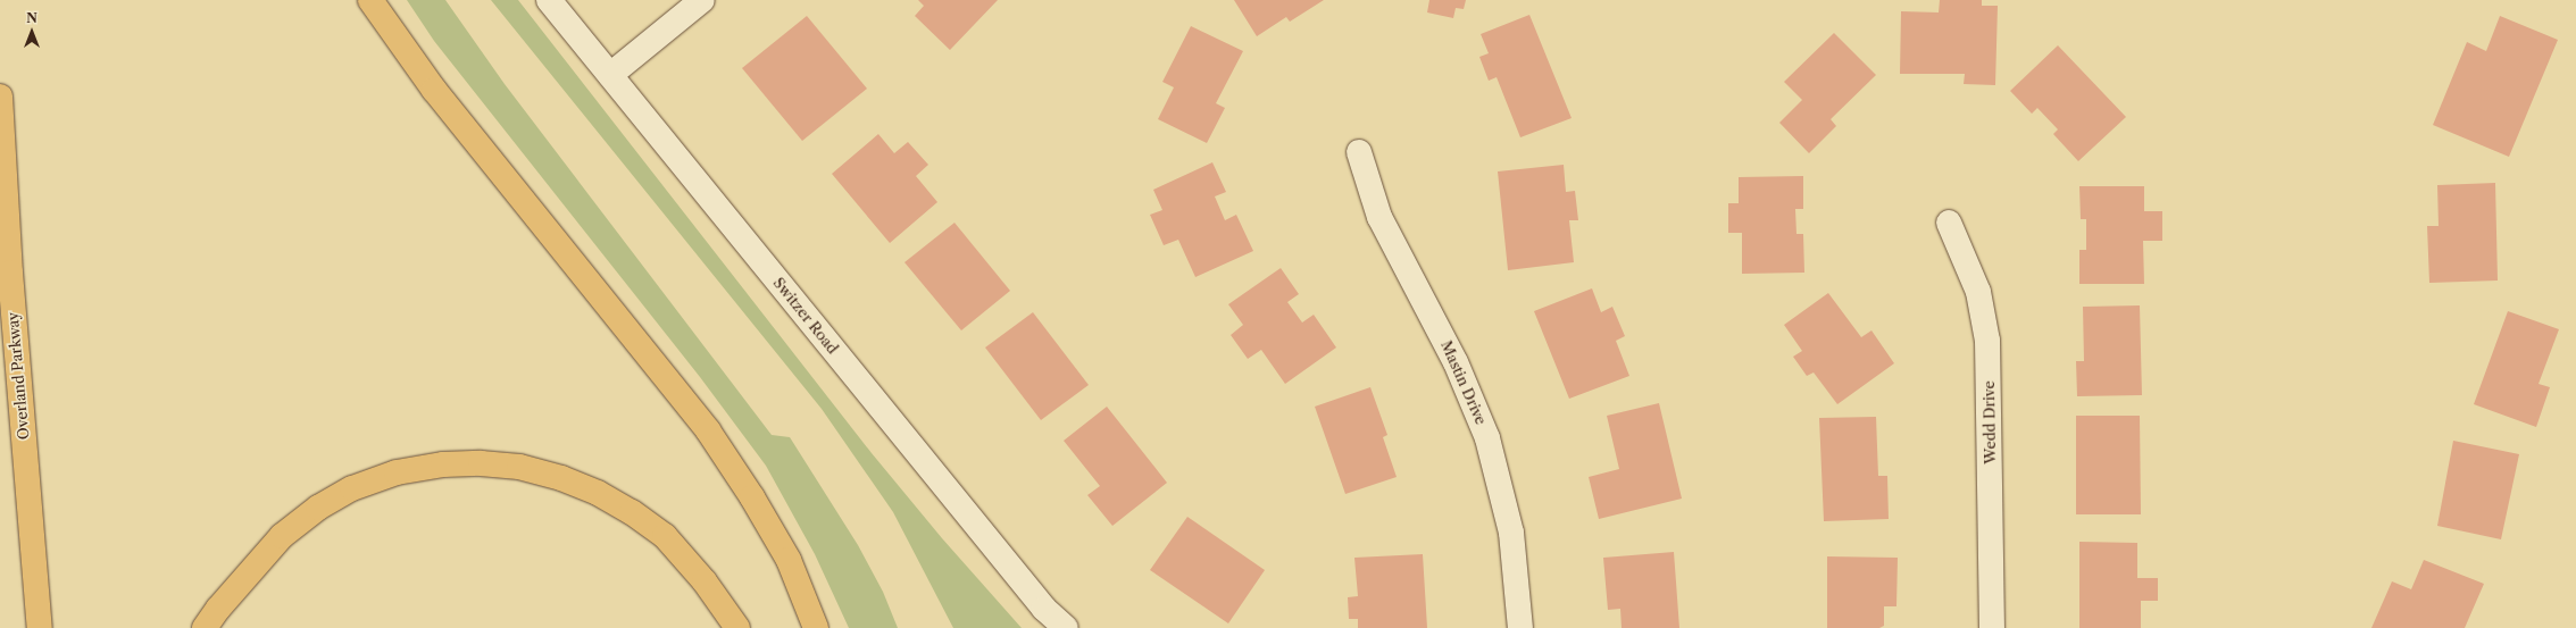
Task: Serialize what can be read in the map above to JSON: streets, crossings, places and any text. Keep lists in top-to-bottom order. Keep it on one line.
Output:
{"streets":{"highway":["Overland Parkway"],"street":["Switzer Road","Mastin Drive","Wedd Drive"]},"north":"top"}
